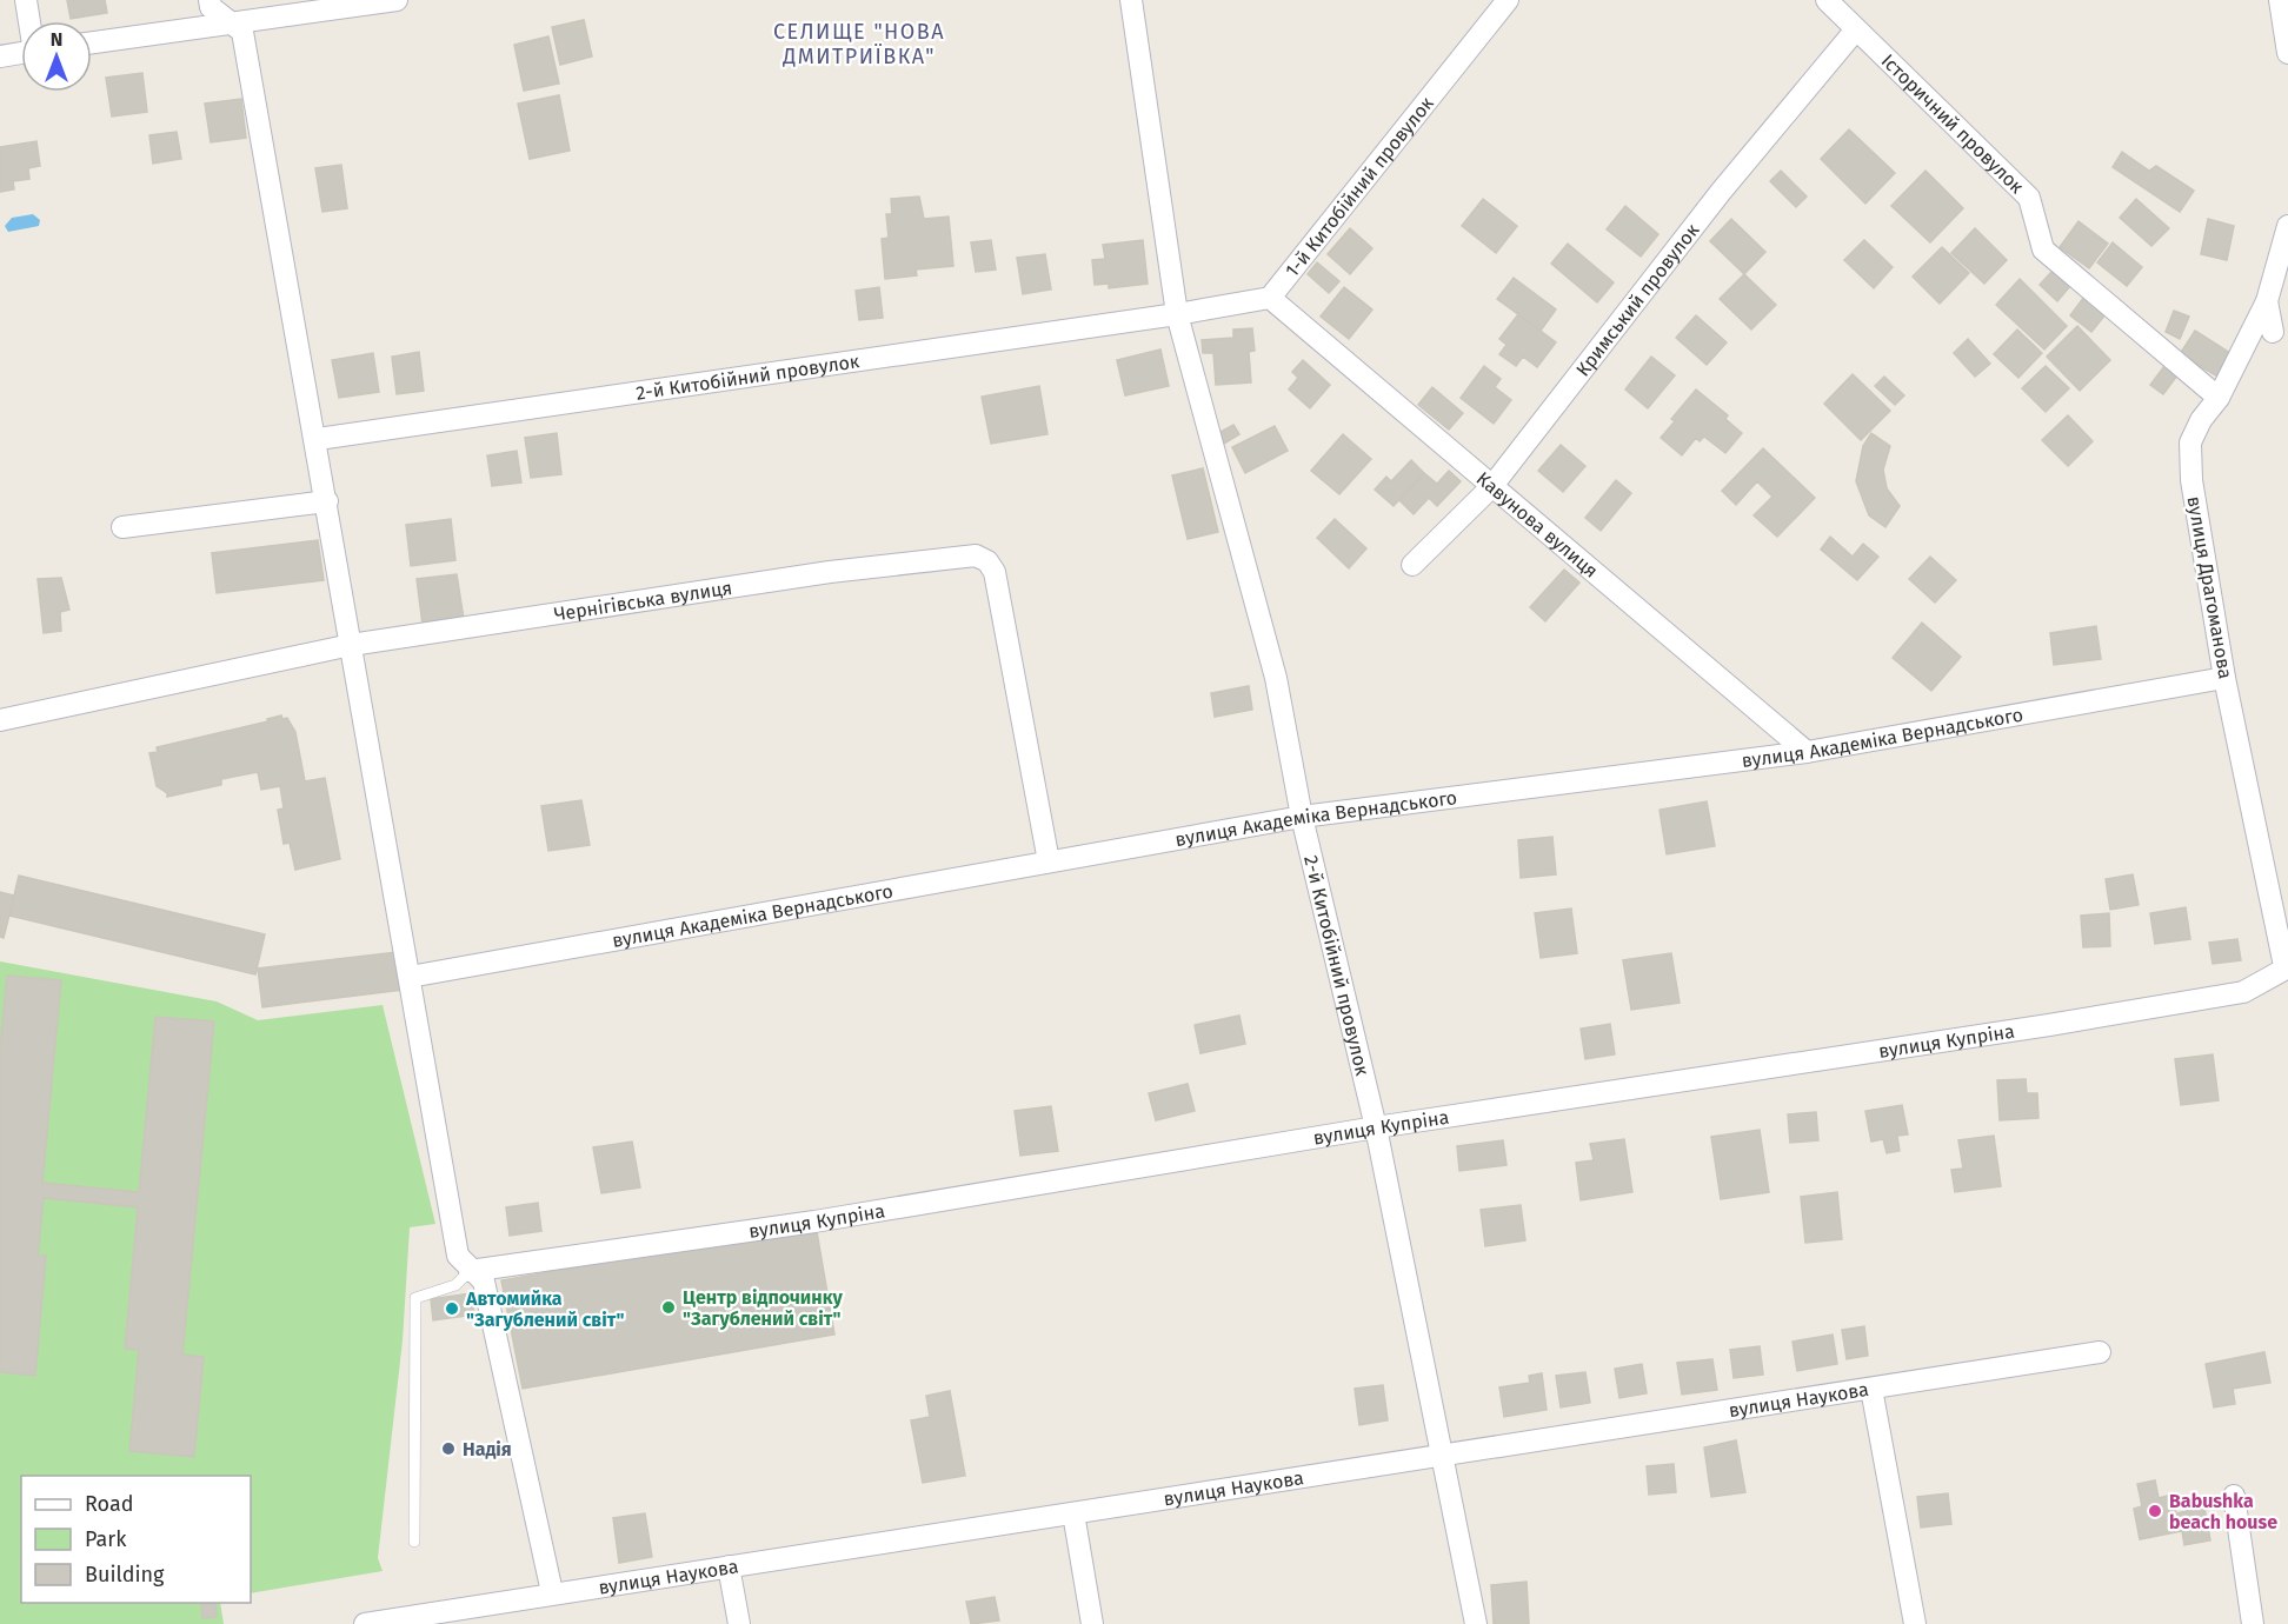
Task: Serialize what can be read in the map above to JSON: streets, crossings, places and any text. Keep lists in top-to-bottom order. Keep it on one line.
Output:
{"streets":{"street":["Історичний провулок","1-й Китобійний провулок","Кримський провулок","2-й Китобійний провулок","Кавунова вулиця","вулиця Драгоманова","Чернігівська вулиця","вулиця Академіка Вернадського","вулиця Купріна","вулиця Наукова"]},"crossings":[["Історичний провулок","Кримський провулок"],["Історичний провулок","вулиця Драгоманова"],["1-й Китобійний провулок","Кавунова вулиця"],["Кримський провулок","Кавунова вулиця"],["2-й Китобійний провулок","вулиця Академіка Вернадського"],["2-й Китобійний провулок","вулиця Купріна"],["2-й Китобійний провулок","вулиця Наукова"],["Кавунова вулиця","вулиця Академіка Вернадського"],["вулиця Драгоманова","вулиця Академіка Вернадського"],["вулиця Драгоманова","вулиця Купріна"],["Чернігівська вулиця","вулиця Академіка Вернадського"]],"districts":["СЕЛИЩЕ \"НОВА ДМИТРИЇВКА\""],"places":["Центр відпочинку \"Загублений світ\"","Автомийка \"Загублений світ\"","Надія","Babushka beach house"],"legend":["Road","Park","Building"],"north":"top"}
